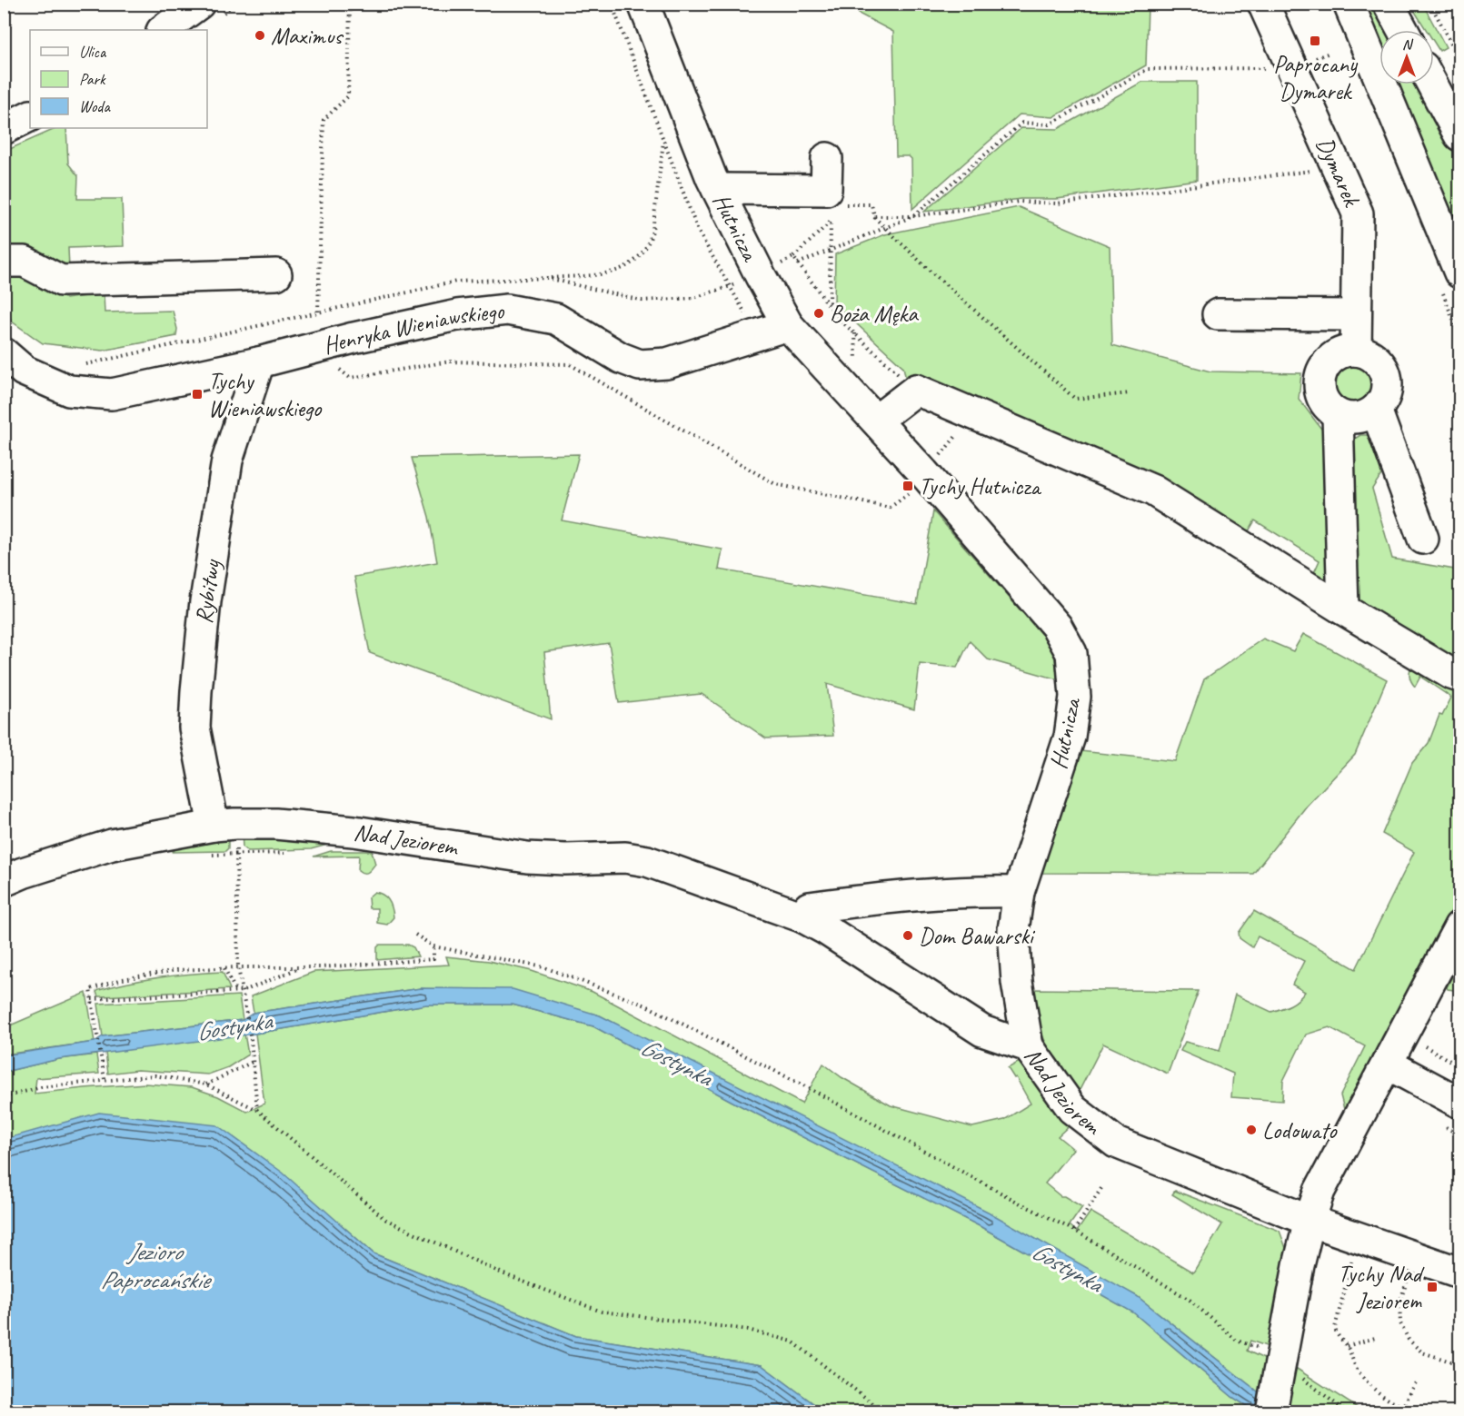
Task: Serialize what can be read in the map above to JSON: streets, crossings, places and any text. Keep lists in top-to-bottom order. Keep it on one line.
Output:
{"streets":{"street":["Dymarek","Hutnicza","Henryka Wieniawskiego","Rybitwy","Nad Jeziorem"]},"crossings":[["Hutnicza","Henryka Wieniawskiego"],["Hutnicza","Nad Jeziorem"],["Henryka Wieniawskiego","Rybitwy"],["Rybitwy","Nad Jeziorem"]],"water":["Gostynka","Jezioro Paprocańskie"],"places":{"other":["Maximus","Boża Męka","Dom Bawarski","Lodowato"],"transit":["Paprocany Dymarek","Tychy Wieniawskiego","Tychy Hutnicza","Tychy Nad Jeziorem"]},"legend":["Ulica","Park","Woda"],"north":"top"}
